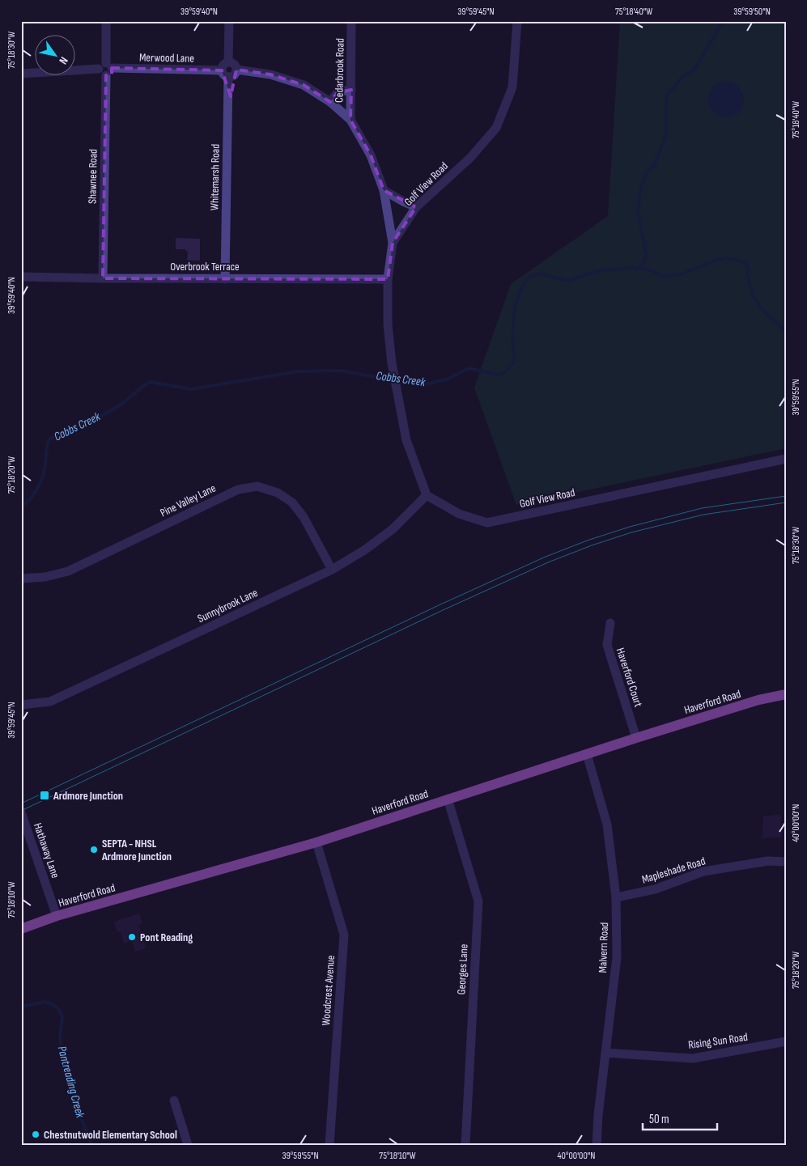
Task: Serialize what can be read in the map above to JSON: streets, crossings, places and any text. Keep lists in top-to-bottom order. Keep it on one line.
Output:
{"streets":{"main road":["Haverford Road"],"street":["Merwood Lane","Cedarbrook Road","Shawnee Road","Whitemarsh Road","Golf View Road","Overbrook Terrace","Pine Valley Lane","Sunnybrook Lane","Haverford Court","Hathaway Lane","Mapleshade Road","Malvern Road","Georges Lane","Woodcrest Avenue","Rising Sun Road"]},"crossings":[["Merwood Lane","Shawnee Road"],["Merwood Lane","Whitemarsh Road"],["Shawnee Road","Overbrook Terrace"],["Whitemarsh Road","Overbrook Terrace"],["Golf View Road","Overbrook Terrace"],["Golf View Road","Sunnybrook Lane"],["Pine Valley Lane","Sunnybrook Lane"],["Haverford Court","Haverford Road"],["Haverford Road","Hathaway Lane"],["Haverford Road","Malvern Road"],["Haverford Road","Georges Lane"],["Haverford Road","Woodcrest Avenue"],["Mapleshade Road","Malvern Road"],["Malvern Road","Rising Sun Road"]],"water":["Cobbs Creek","Pantreading Creek"],"places":{"transit":["Ardmore Junction"],"other":["SEPTA - NHSL Ardmore Junction","Pont Reading","Chestnutwold Elementary School"]},"scale_bar":"50 m","north":"bottom right","coordinates":["39°59'40\"N","39°59'45\"N","75°18'40\"W","39°59'50\"N","75°18'30\"W","39°59'55\"N","75°18'20\"W","40°00'00\"N","75°18'10\"W"]}
